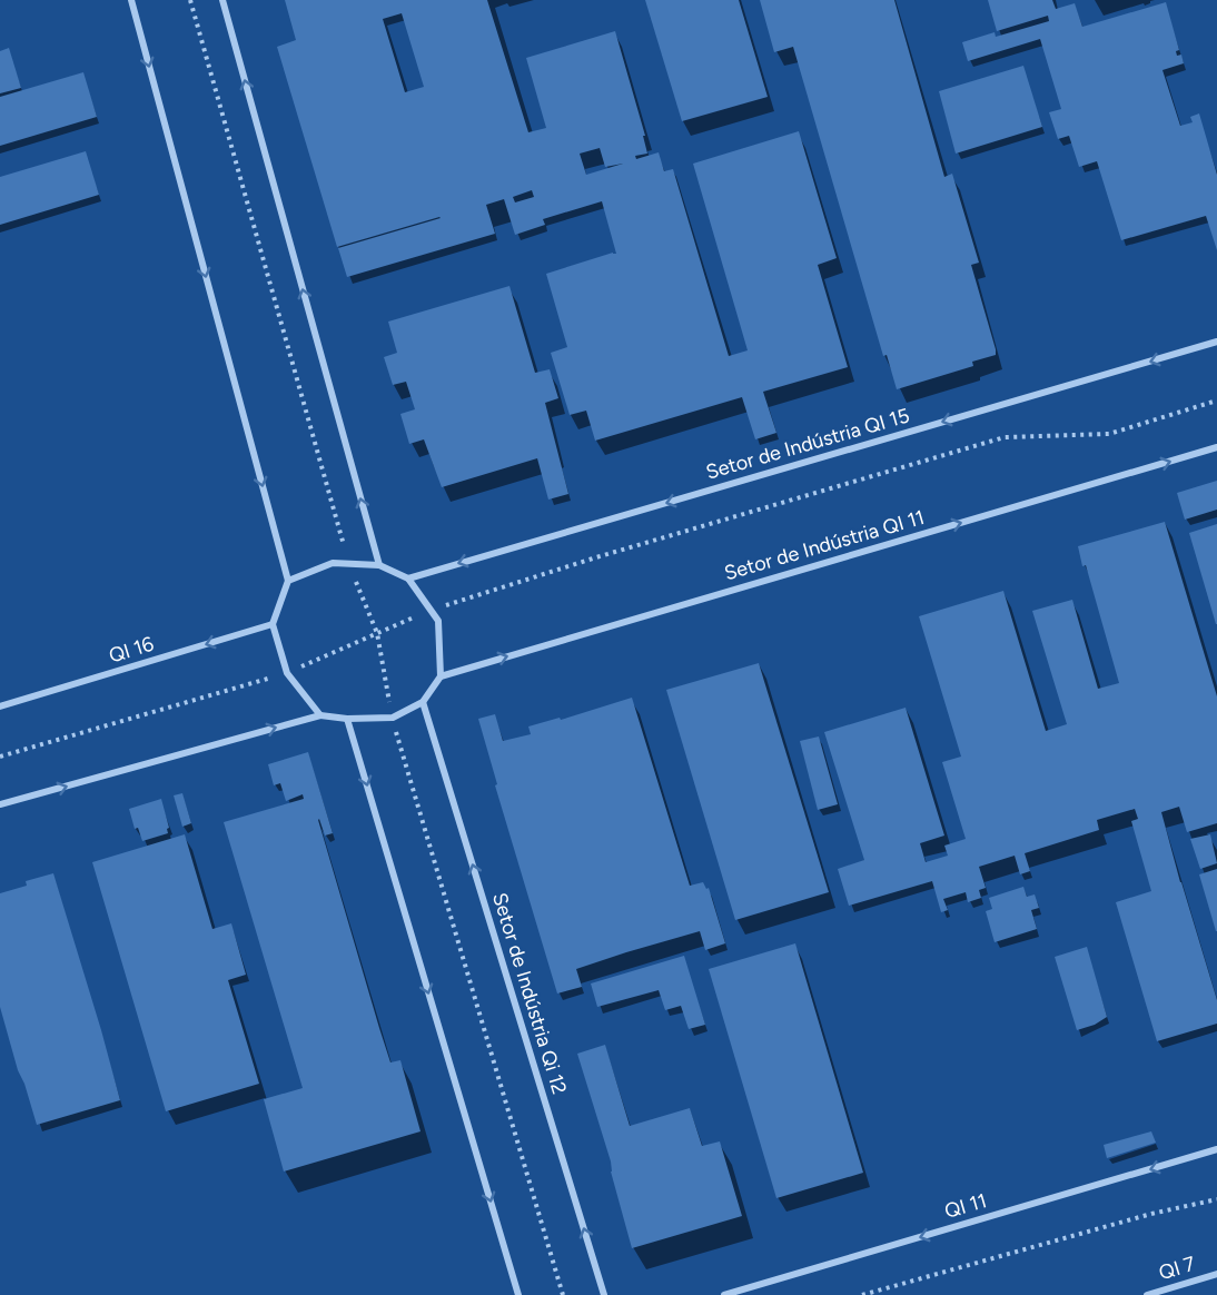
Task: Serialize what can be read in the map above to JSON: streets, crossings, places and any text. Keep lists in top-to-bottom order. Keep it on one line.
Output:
{"streets":{"street":["Setor de Indústria QI 15","Setor de Indústria QI 11","QI 16","Setor de Indústria Qi 12","QI 11","QI 7"]},"one_way":["Setor de Indústria QI 15","Setor de Indústria QI 11","QI 16","Setor de Indústria Qi 12","QI 11"]}
